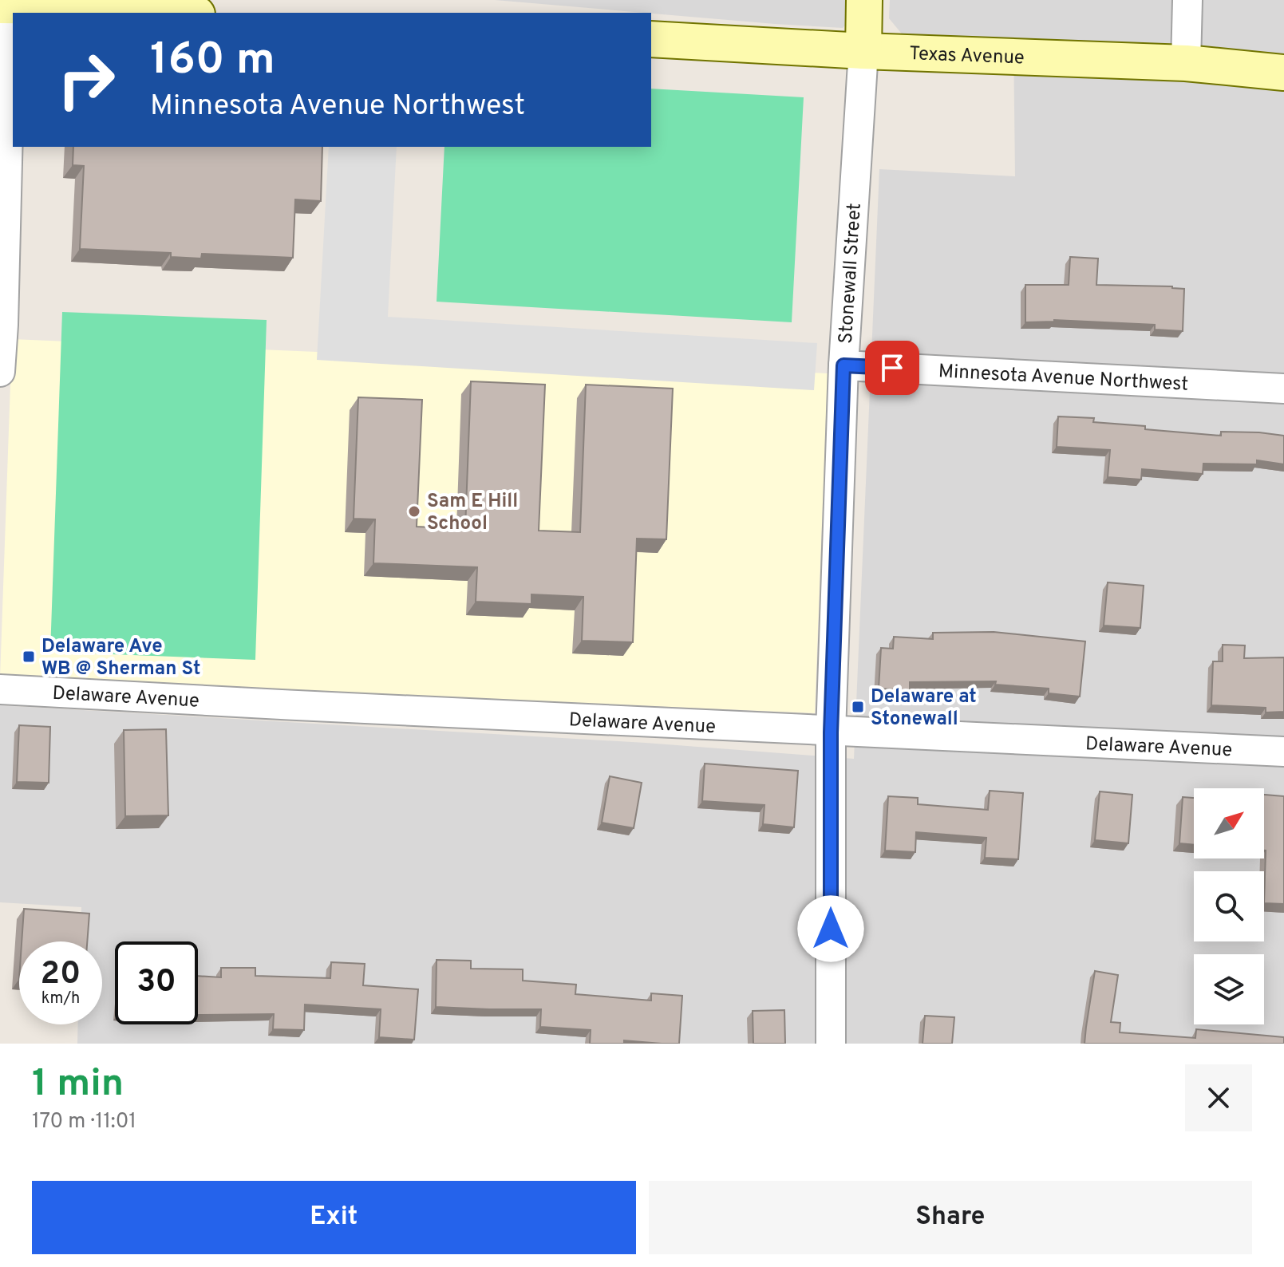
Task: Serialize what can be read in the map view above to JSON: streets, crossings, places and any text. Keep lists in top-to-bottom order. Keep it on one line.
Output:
{"streets":{"street":["Texas Avenue","Stonewall Street","Minnesota Avenue Northwest","Delaware Avenue"]},"crossings":[["Texas Avenue","Stonewall Street"],["Stonewall Street","Minnesota Avenue Northwest"],["Stonewall Street","Delaware Avenue"]],"places":{"other":["Sam E Hill School"],"transit":["Delaware Ave WB @ Sherman St","Delaware at Stonewall"]},"north":"top right","page":{"turn":["160 m","Minnesota Avenue Northwest"],"speed":"20 km/h","limit":"30","heading":["1 min","170 m · 11:01"],"buttons":["Exit","Share"]}}
